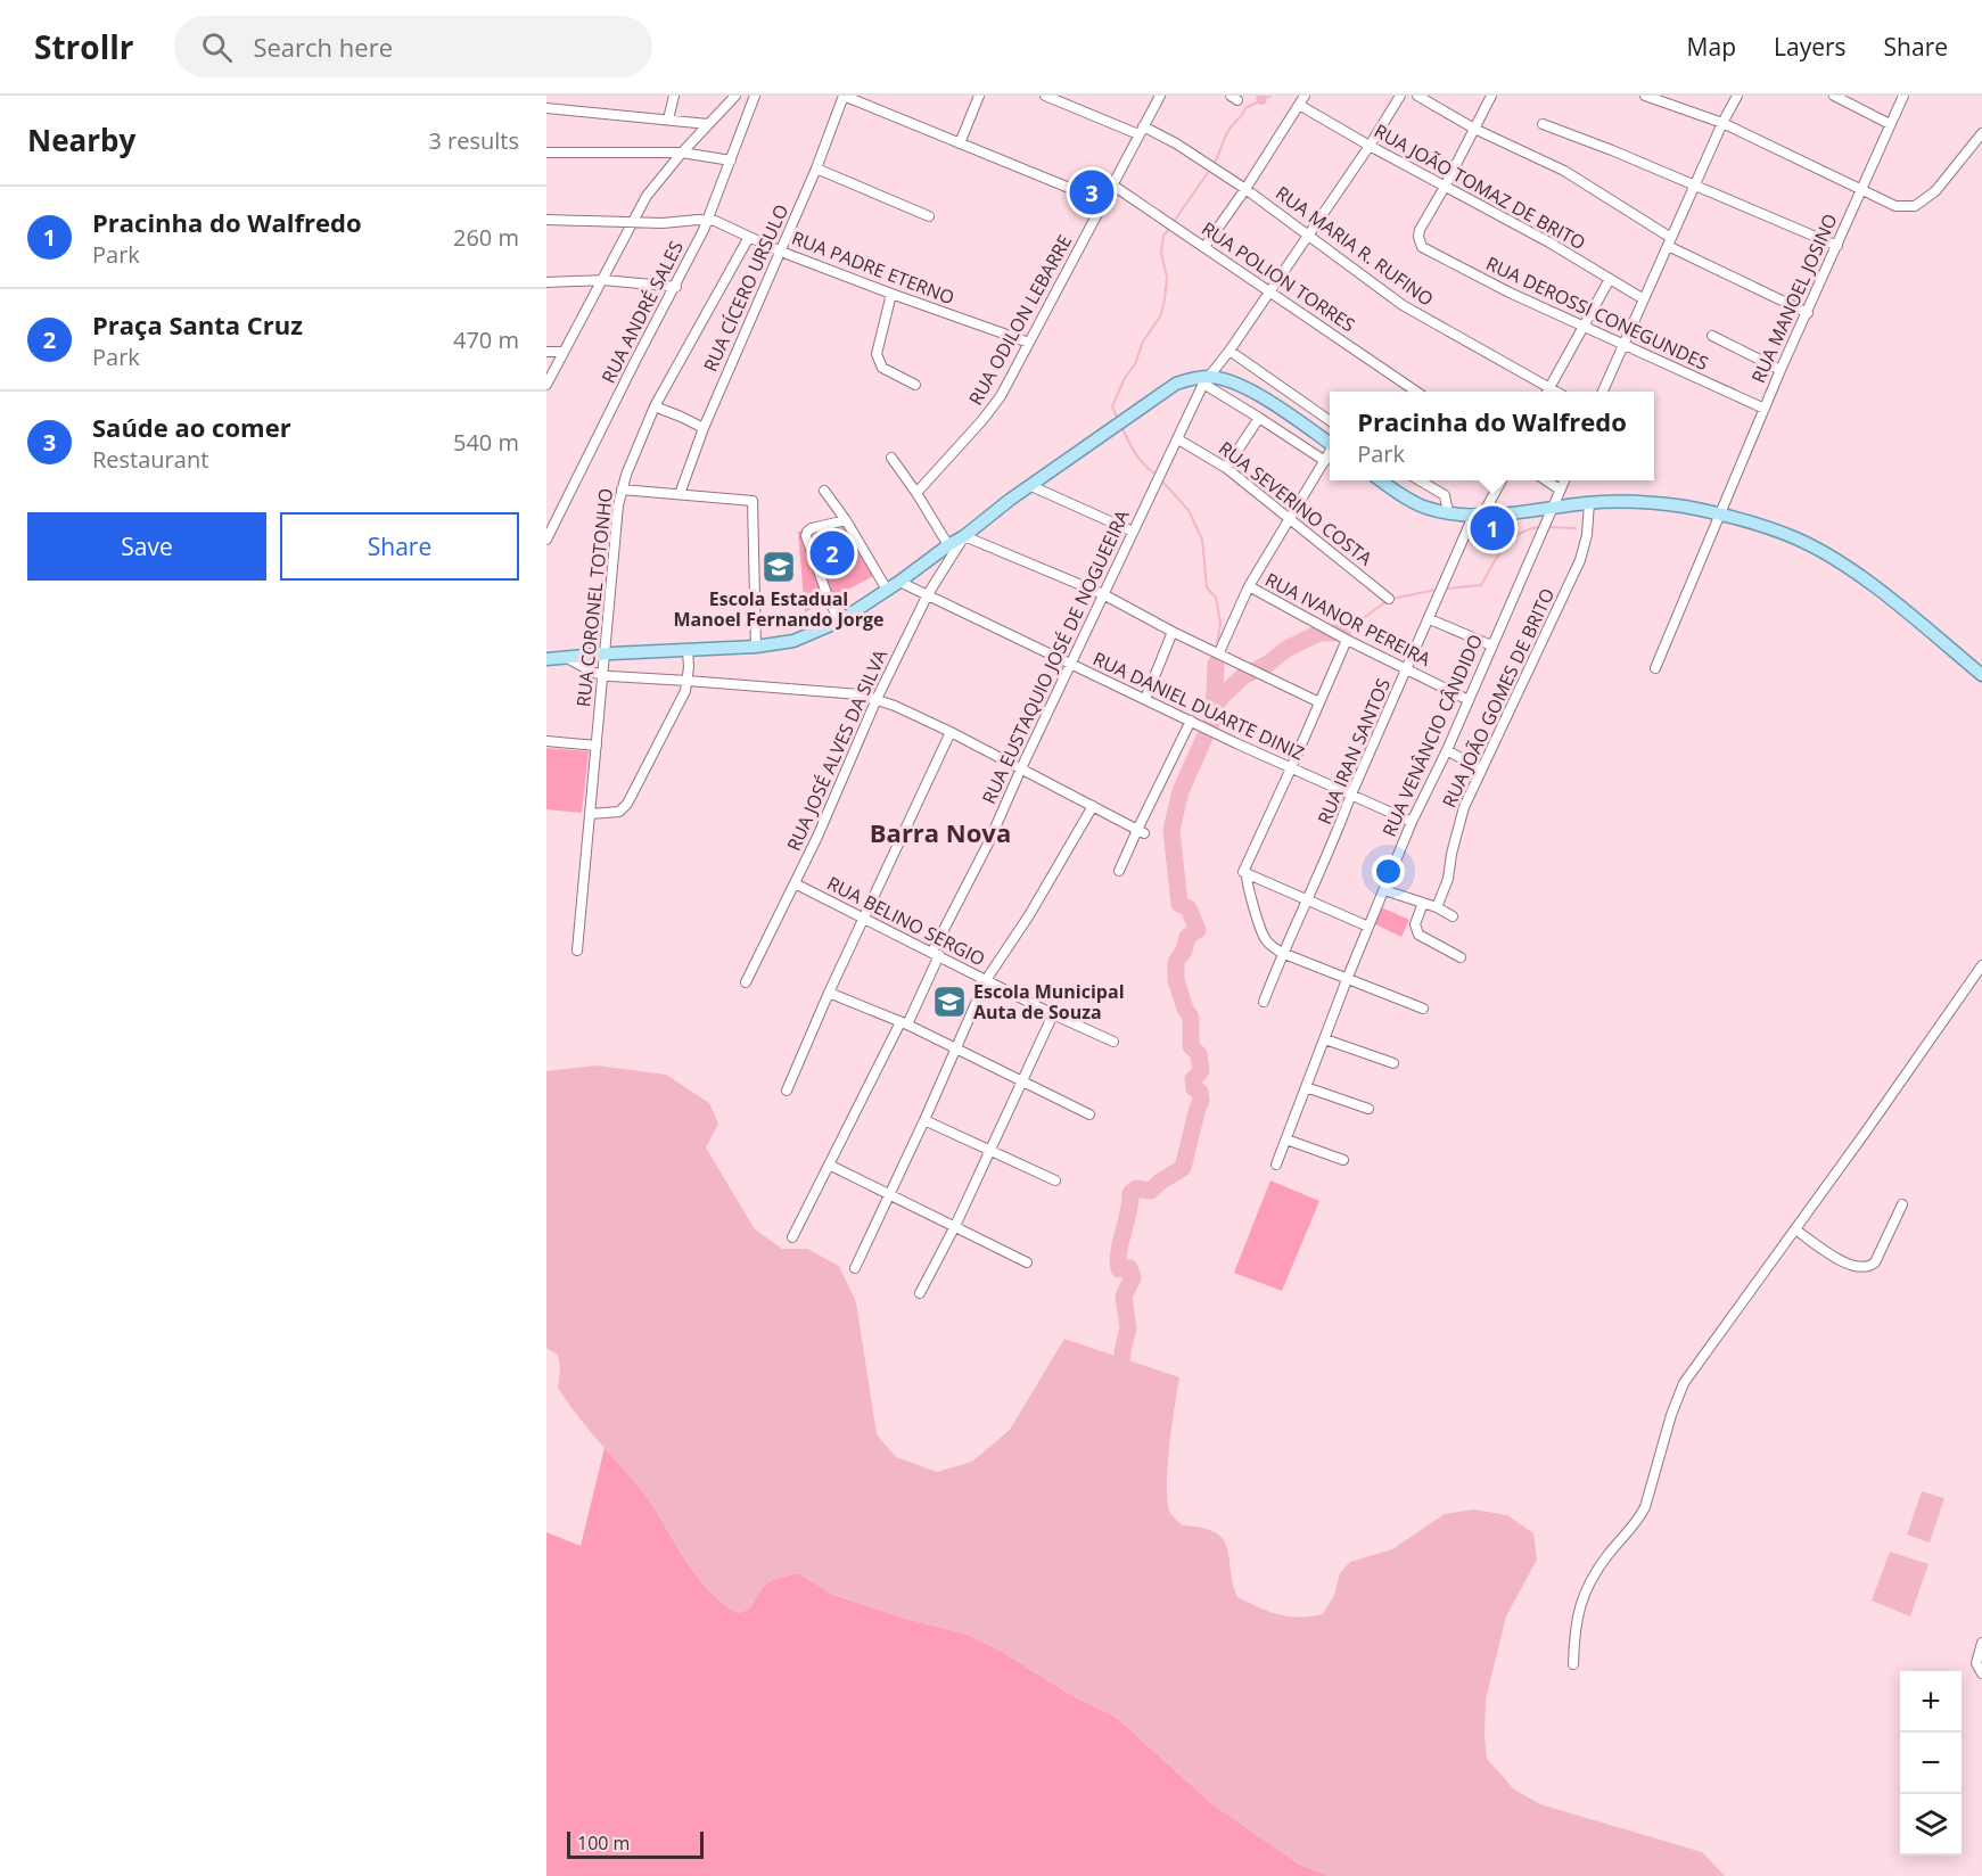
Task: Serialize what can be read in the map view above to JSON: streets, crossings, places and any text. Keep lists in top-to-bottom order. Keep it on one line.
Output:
{"streets":{"street":["RUA JOÃO TOMAZ DE BRITO","RUA MARIA R. RUFINO","RUA PADRE ETERNO","RUA POLION TORRES","RUA CÍCERO URSULO","RUA MANOEL JOSINO","RUA ANDRÉ SALES","RUA DEROSSI CONEGUNDES","RUA ODILON LEBARRE","RUA SEVERINO COSTA","RUA CORONEL TOTONHO","RUA IVANOR PEREIRA","RUA EUSTAQUIO JOSÉ DE NOGUEEIRA","RUA JOÃO GOMES DE BRITO","RUA DANIEL DUARTE DINIZ","RUA VENÂNCIO CÂNDIDO","RUA JOSÉ ALVES DA SILVA","RUA IRAN SANTOS","RUA BELINO SERGIO"]},"crossings":[["RUA JOÃO TOMAZ DE BRITO","RUA DEROSSI CONEGUNDES"],["RUA JOÃO TOMAZ DE BRITO","RUA EUSTAQUIO JOSÉ DE NOGUEEIRA"],["RUA MARIA R. RUFINO","RUA ODILON LEBARRE"],["RUA MARIA R. RUFINO","RUA EUSTAQUIO JOSÉ DE NOGUEEIRA"],["RUA PADRE ETERNO","RUA CÍCERO URSULO"],["RUA PADRE ETERNO","RUA ANDRÉ SALES"],["RUA PADRE ETERNO","RUA ODILON LEBARRE"],["RUA PADRE ETERNO","RUA CORONEL TOTONHO"],["RUA POLION TORRES","RUA ODILON LEBARRE"],["RUA POLION TORRES","RUA EUSTAQUIO JOSÉ DE NOGUEEIRA"],["RUA MANOEL JOSINO","RUA DEROSSI CONEGUNDES"],["RUA SEVERINO COSTA","RUA EUSTAQUIO JOSÉ DE NOGUEEIRA"],["RUA IVANOR PEREIRA","RUA VENÂNCIO CÂNDIDO"],["RUA IVANOR PEREIRA","RUA IRAN SANTOS"],["RUA EUSTAQUIO JOSÉ DE NOGUEEIRA","RUA DANIEL DUARTE DINIZ"],["RUA EUSTAQUIO JOSÉ DE NOGUEEIRA","RUA BELINO SERGIO"],["RUA DANIEL DUARTE DINIZ","RUA VENÂNCIO CÂNDIDO"],["RUA DANIEL DUARTE DINIZ","RUA JOSÉ ALVES DA SILVA"],["RUA DANIEL DUARTE DINIZ","RUA IRAN SANTOS"],["RUA JOSÉ ALVES DA SILVA","RUA BELINO SERGIO"]],"districts":["Barra Nova"],"places":{"school or university":["Escola Estadual Manoel Fernando Jorge","Escola Municipal Auta de Souza"]},"scale_bar":"100 m","page":{"header":"Strollr","search":"Search here","nav":["Map","Layers","Share"],"heading":["Nearby","3 results"],"pins":["3","1","2"],"list":[{"mark":"1","name":"Pracinha do Walfredo","note":"Park","value":"260 m"},{"mark":"2","name":"Praça Santa Cruz","note":"Park","value":"470 m"},{"mark":"3","name":"Saúde ao comer","note":"Restaurant","value":"540 m"}],"popup":["Pracinha do Walfredo","Park"],"buttons":["Save","Share"],"map_buttons":["+","−"],"scale":"100 m"}}
